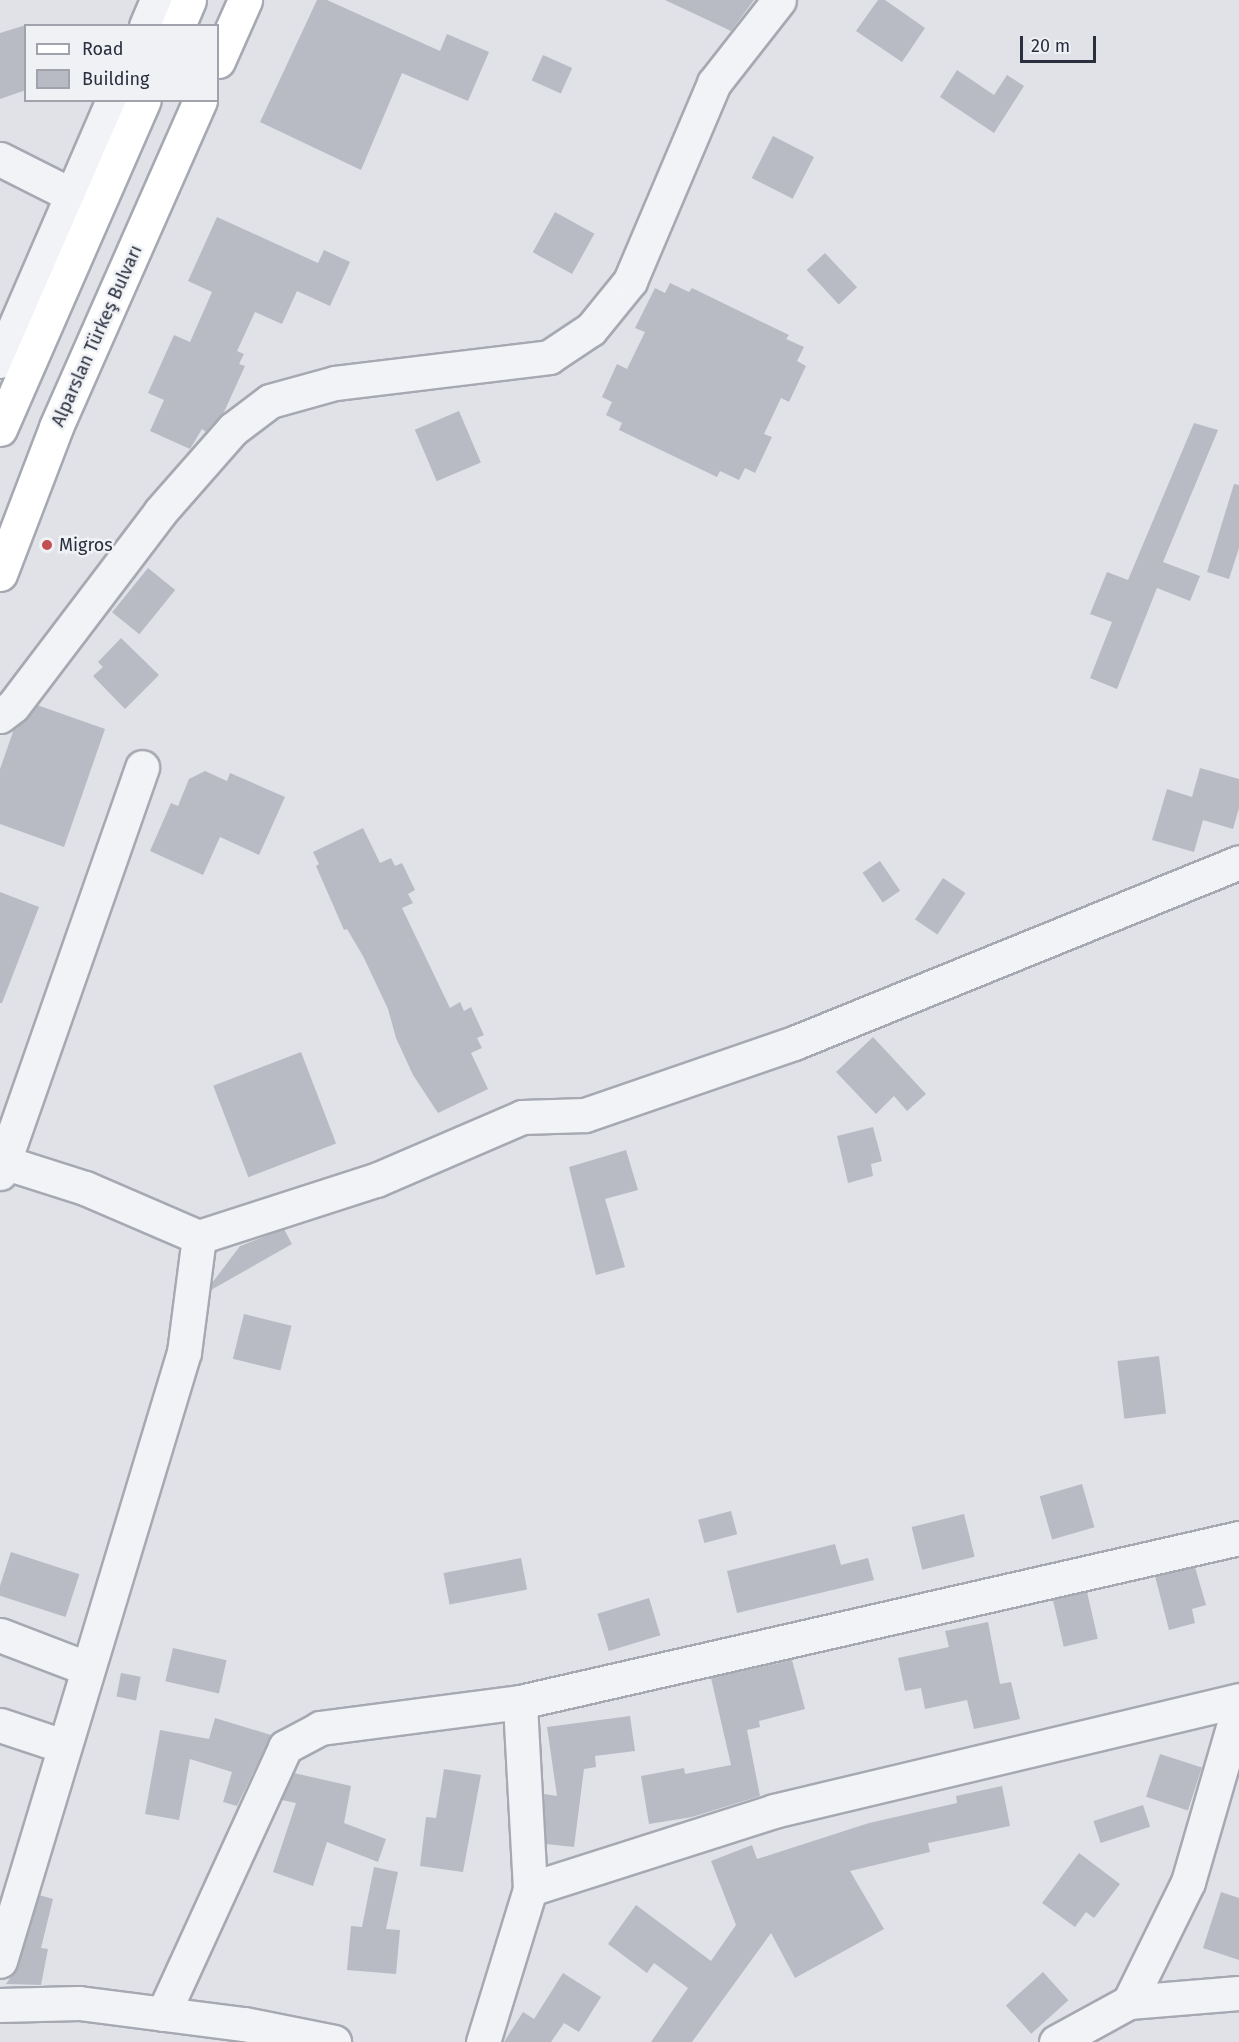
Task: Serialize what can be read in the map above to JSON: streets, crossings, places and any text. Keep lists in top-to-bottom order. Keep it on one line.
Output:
{"streets":{"main road":["Alparslan Türkeş Bulvarı"]},"places":["Migros"],"legend":["Road","Building"],"scale_bar":"20 m"}
